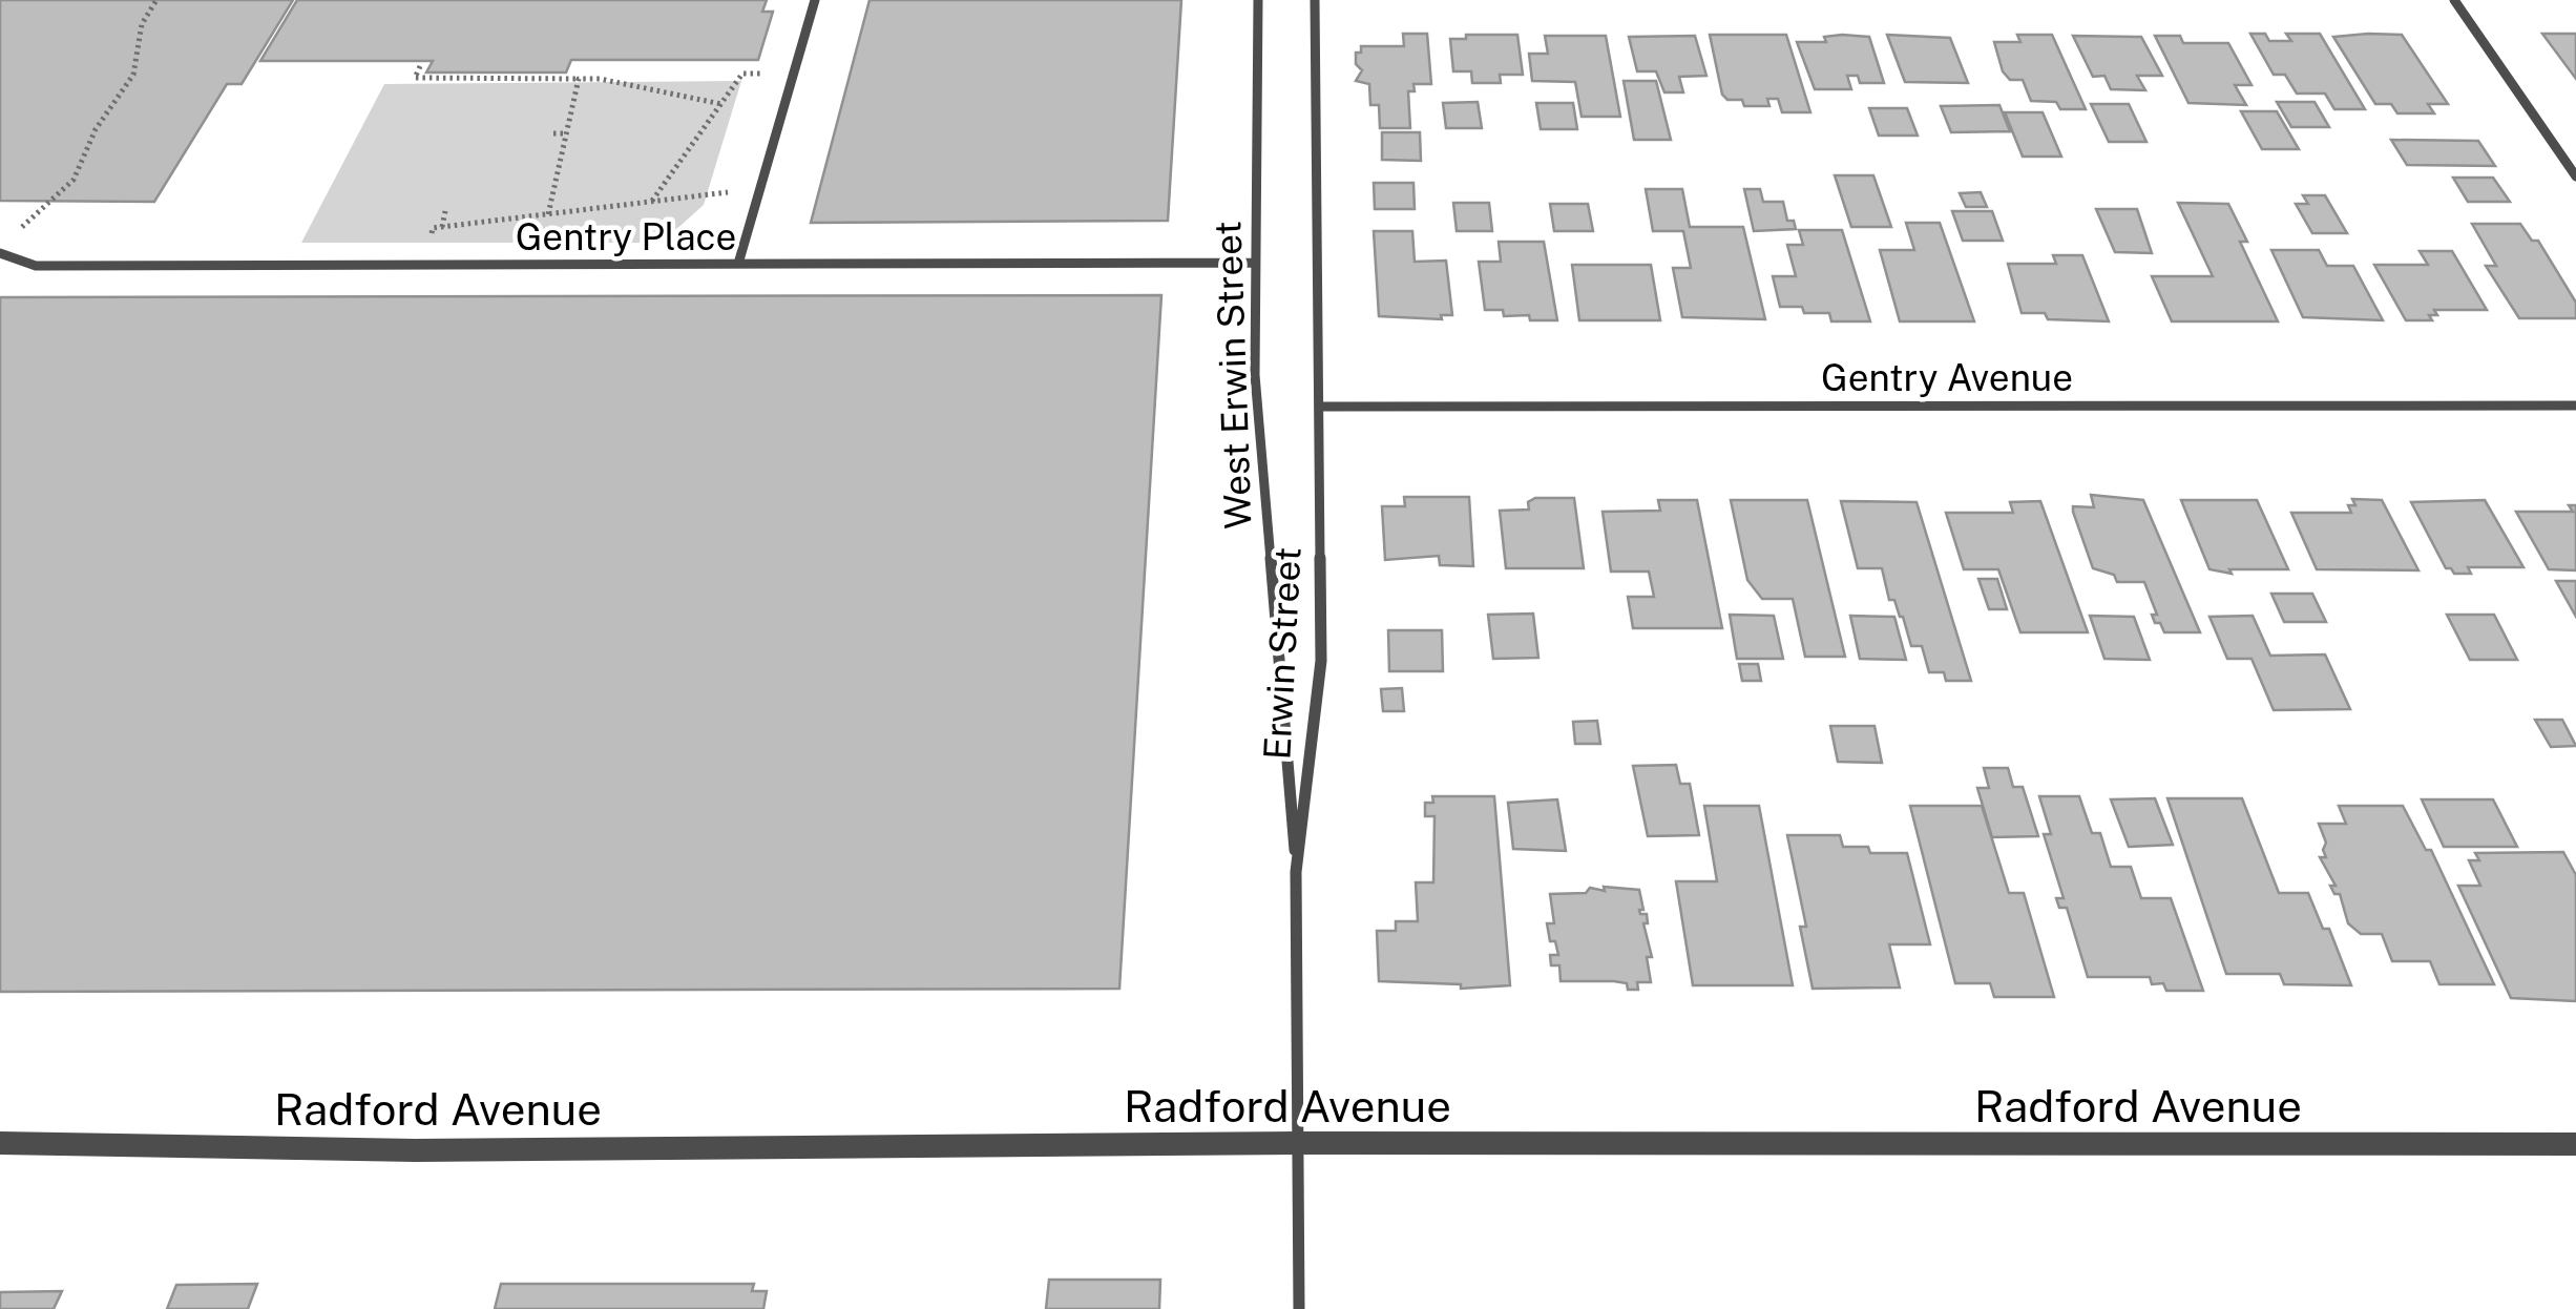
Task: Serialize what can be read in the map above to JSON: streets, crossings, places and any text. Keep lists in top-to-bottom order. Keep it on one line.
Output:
{"streets":{"street":["Gentry Place","West Erwin Street","Gentry Avenue","Erwin Street","Radford Avenue"]},"crossings":[["Gentry Place","West Erwin Street"],["West Erwin Street","Erwin Street"],["Gentry Avenue","Erwin Street"],["Erwin Street","Radford Avenue"]]}
